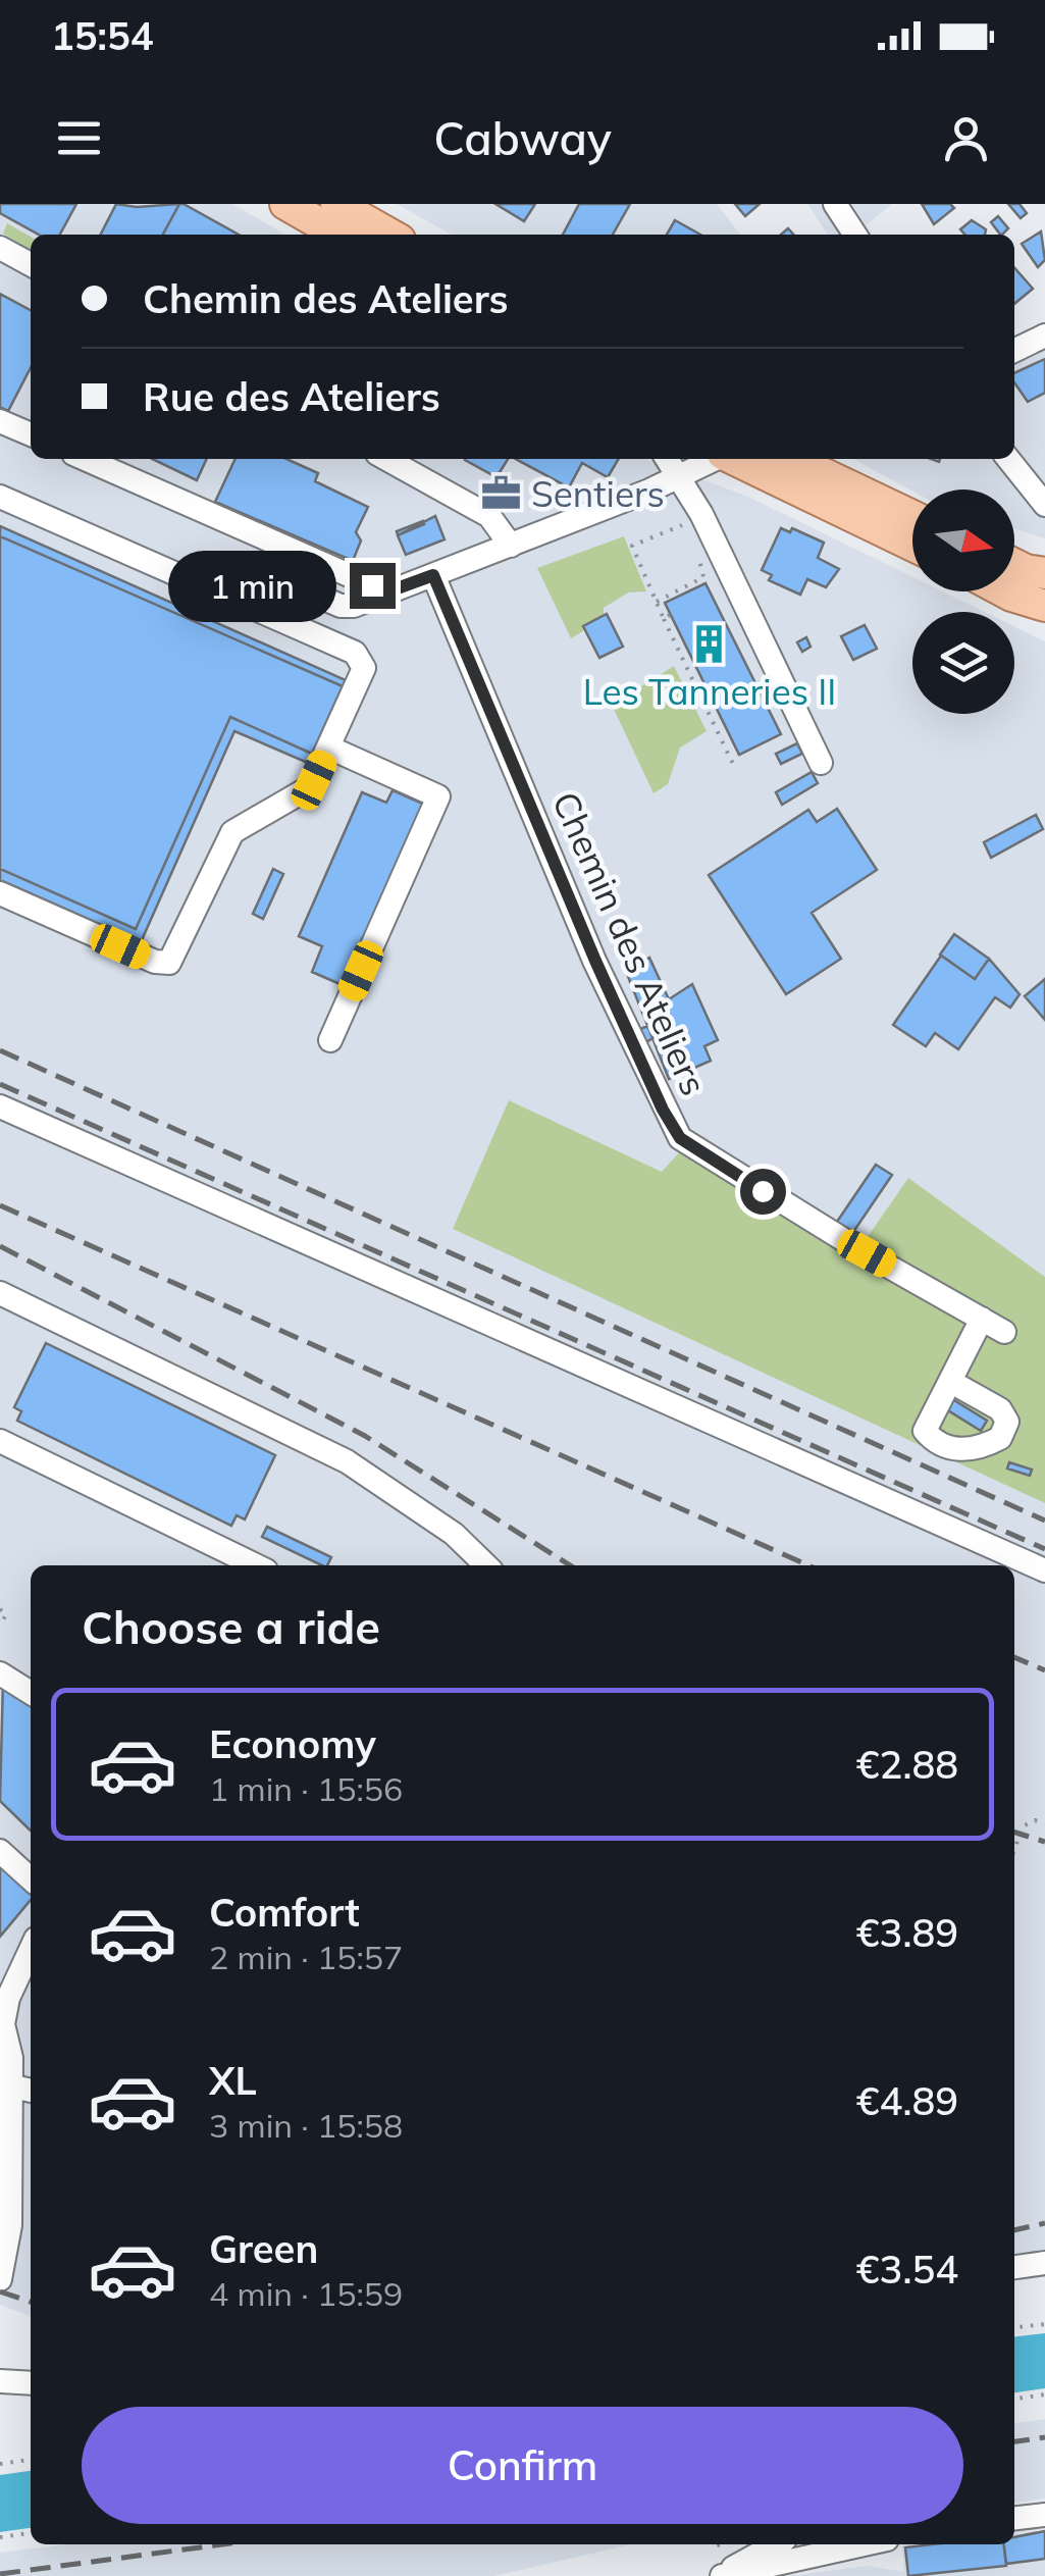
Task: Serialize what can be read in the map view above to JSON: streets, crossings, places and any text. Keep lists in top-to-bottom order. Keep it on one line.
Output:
{"streets":{"street":["Chemin des Ateliers"]},"places":{"office":["Sentiers"],"building":["Les Tanneries II"]},"north":"right","page":{"status":"15:54","header":"Cabway","banner":["Chemin des Ateliers","Rue des Ateliers"],"bubble":"1 min","heading":"Choose a ride","list":[{"name":"Economy","note":"1 min · 15:56","value":"€2.88"},{"name":"Comfort","note":"2 min · 15:57","value":"€3.89"},{"name":"XL","note":"3 min · 15:58","value":"€4.89"},{"name":"Green","note":"4 min · 15:59","value":"€3.54"}],"buttons":"Confirm"}}
